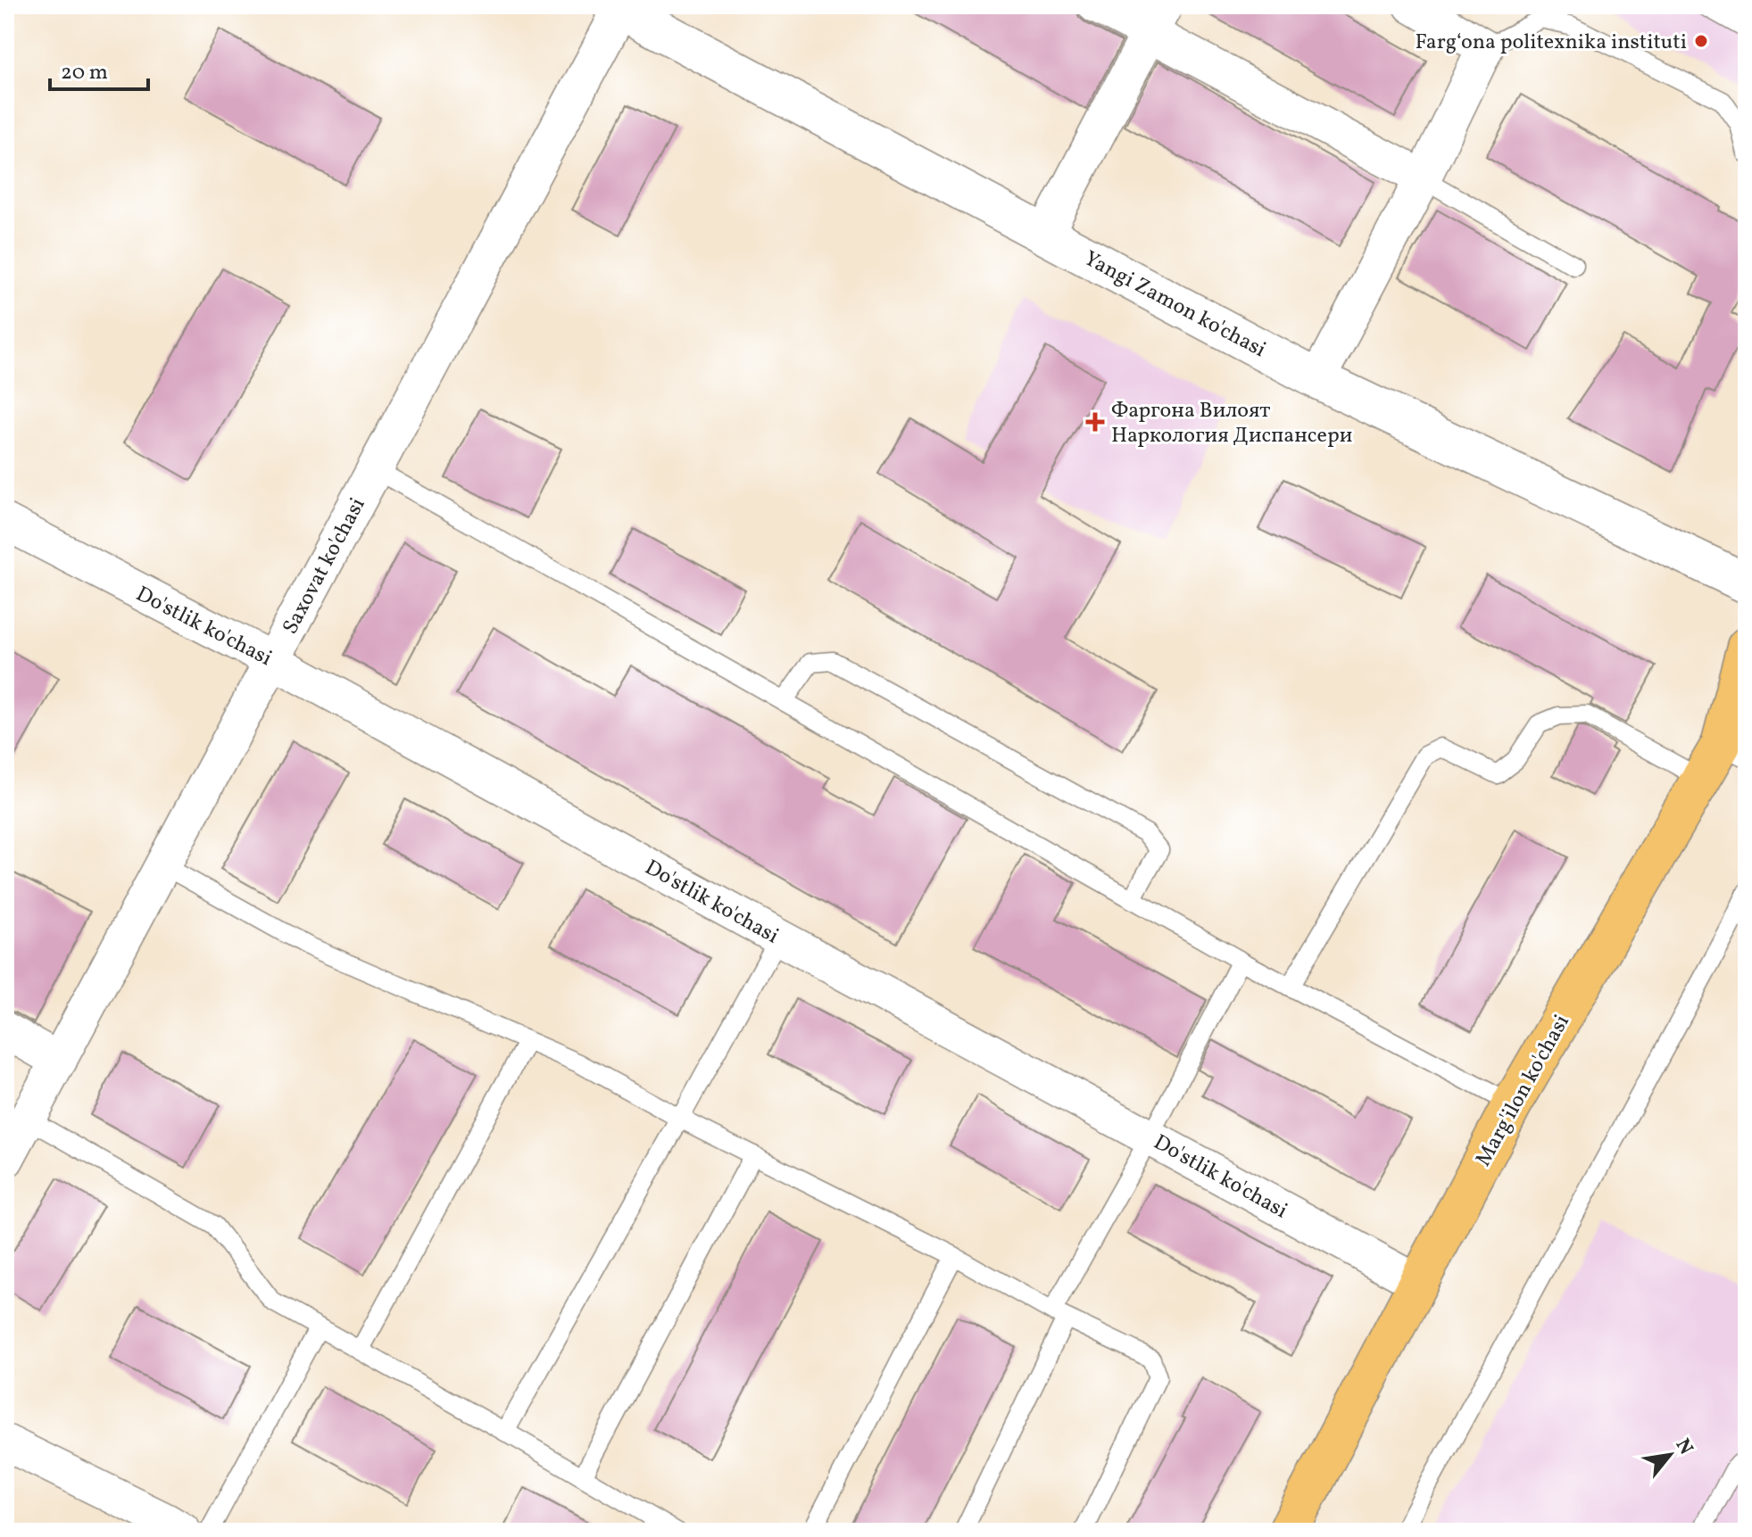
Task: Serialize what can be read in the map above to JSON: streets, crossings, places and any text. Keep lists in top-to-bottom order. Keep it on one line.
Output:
{"streets":{"main road":["Marg'ilon ko'chasi"],"street":["Yangi Zamon ko'chasi","Saxovat ko'chasi","Do'stlik ko'chasi"]},"crossings":[["Yangi Zamon ko'chasi","Saxovat ko'chasi"],["Saxovat ko'chasi","Do'stlik ko'chasi"],["Do'stlik ko'chasi","Marg'ilon ko'chasi"]],"places":{"other":["Fargʻona politexnika instituti"],"health":["Фаргона Вилоят Наркология Диспансери"]},"scale_bar":"20 m","north":"top right"}
